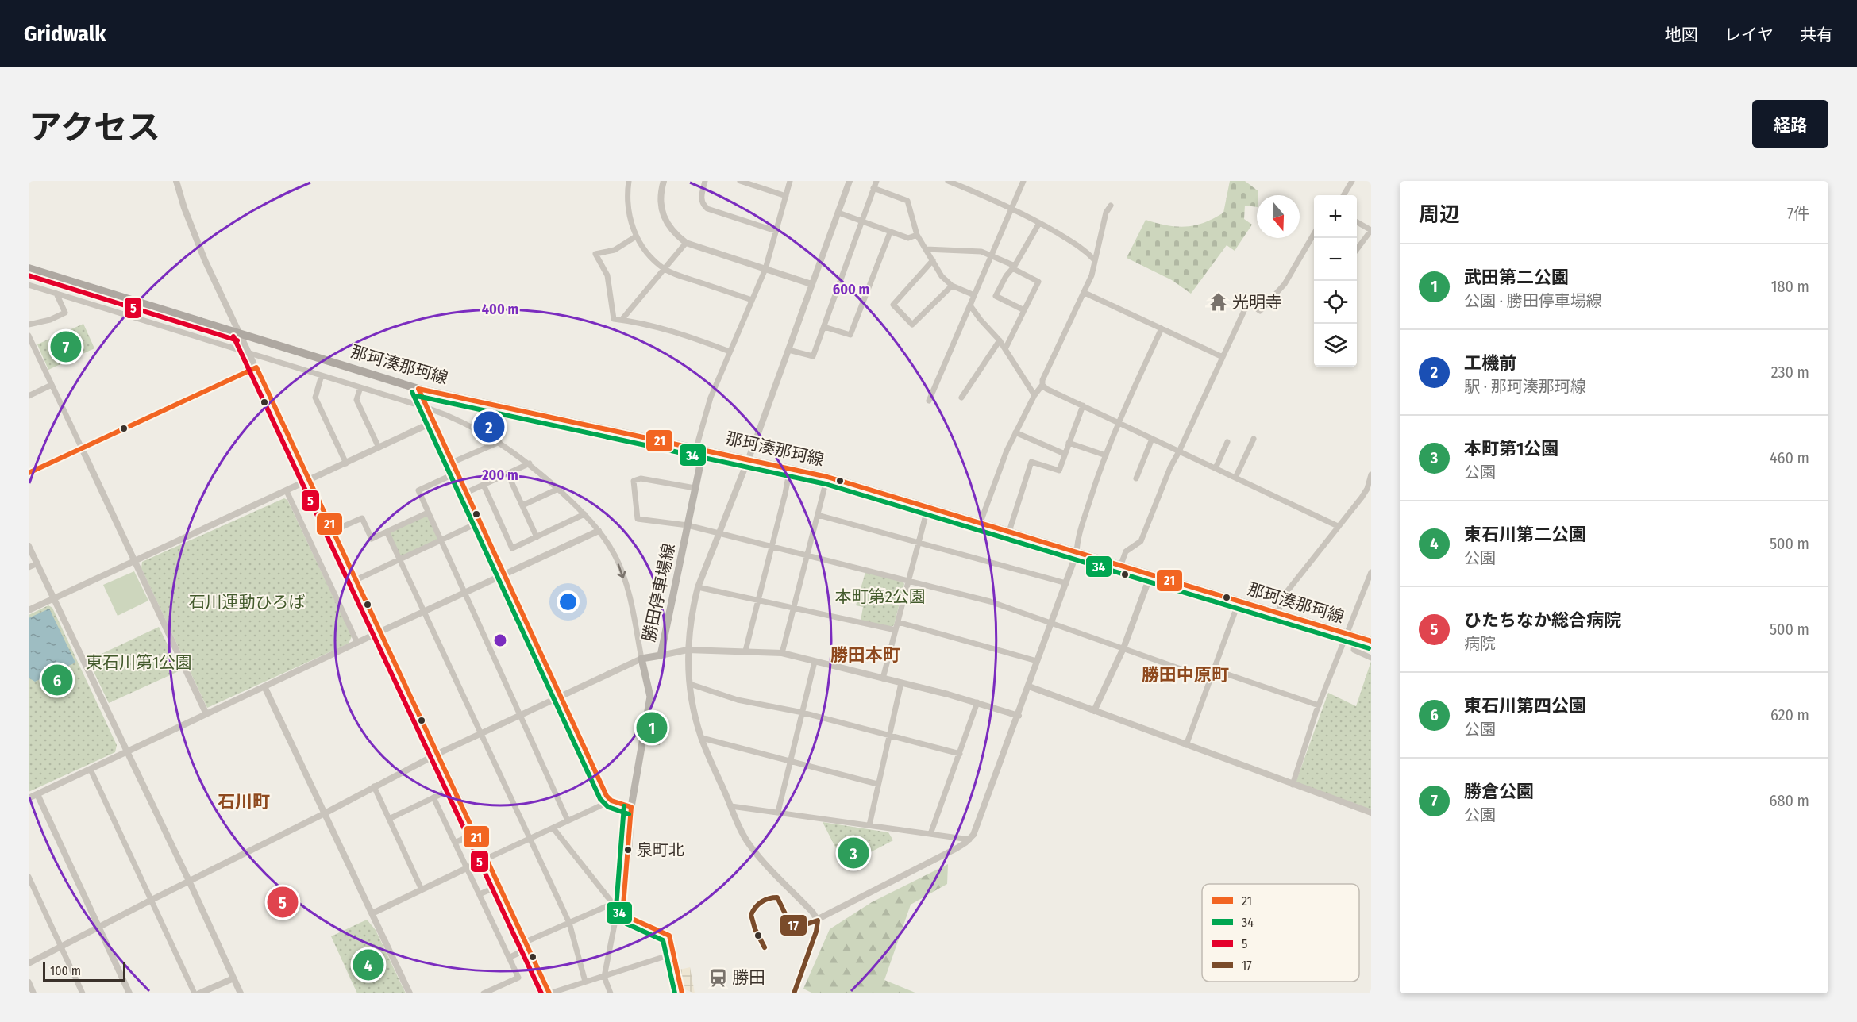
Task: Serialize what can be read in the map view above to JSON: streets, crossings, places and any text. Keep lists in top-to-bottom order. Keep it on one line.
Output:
{"streets":{"main road":["那珂湊那珂線","勝田停車場線"]},"crossings":[["那珂湊那珂線","勝田停車場線"]],"districts":["勝田本町","勝田中原町","石川町"],"parks":["本町第2公園","石川運動ひろば","東石川第1公園"],"places":{"temple":["光明寺"],"other":["泉町北"],"station":["勝田"]},"lines":["transit line 5","transit line 21","transit line 34","transit line 17"],"legend":["21","34","5","17"],"scale_bar":"100 m","north":"bottom","page":{"header":"Gridwalk","nav":["地図","レイヤ","共有"],"title":"アクセス","buttons":"経路","heading":["周辺","7件"],"map_buttons":["+","−"],"list":[{"mark":"1","name":"武田第二公園","note":"公園 · 勝田停車場線","value":"180 m"},{"mark":"2","name":"工機前","note":"駅 · 那珂湊那珂線","value":"230 m"},{"mark":"3","name":"本町第1公園","note":"公園","value":"460 m"},{"mark":"4","name":"東石川第二公園","note":"公園","value":"500 m"},{"mark":"5","name":"ひたちなか総合病院","note":"病院","value":"500 m"},{"mark":"6","name":"東石川第四公園","note":"公園","value":"620 m"},{"mark":"7","name":"勝倉公園","note":"公園","value":"680 m"}],"pins":["7","2","6","1","3","5","4"],"scale":"100 m"},"rings":["600 m","400 m","200 m"]}
